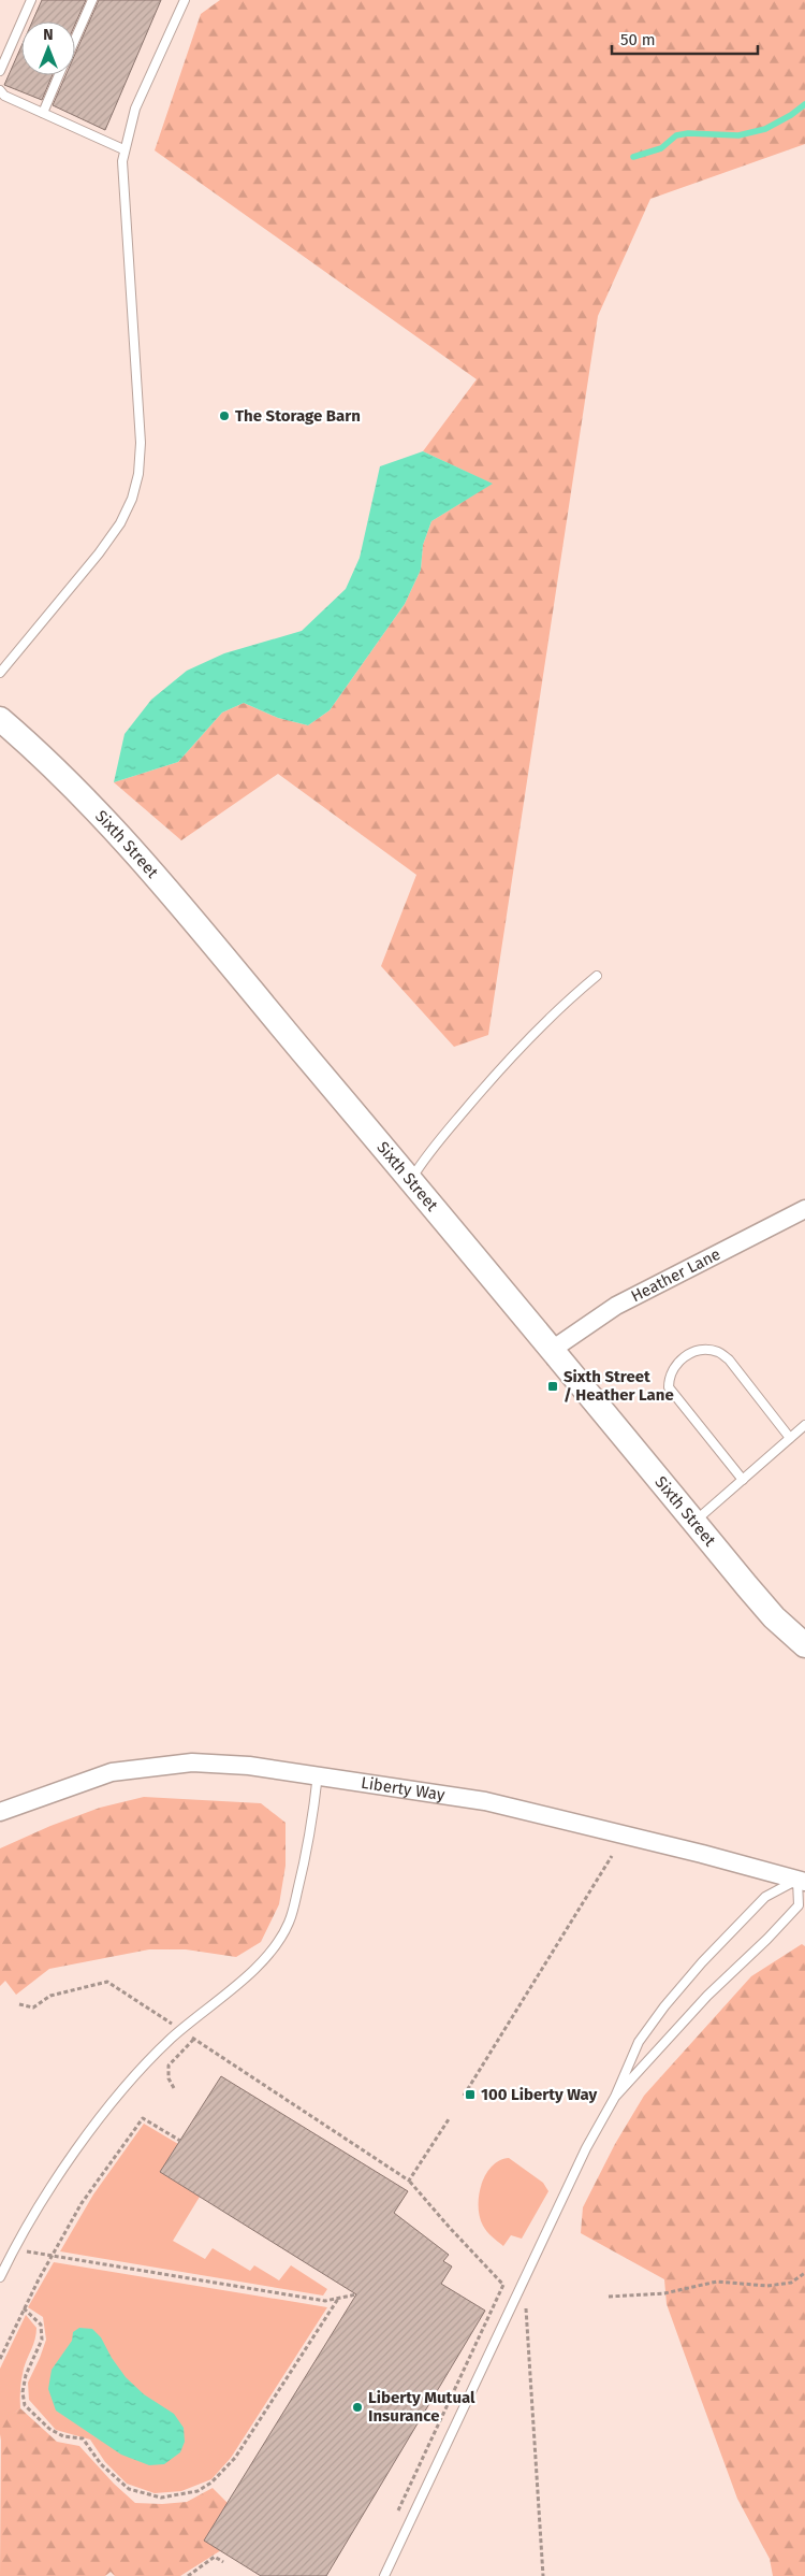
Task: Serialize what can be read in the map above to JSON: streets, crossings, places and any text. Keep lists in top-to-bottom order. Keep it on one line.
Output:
{"streets":{"main road":["Sixth Street"],"street":["Heather Lane","Liberty Way"]},"crossings":[["Sixth Street","Heather Lane"]],"places":{"other":["The Storage Barn","Liberty Mutual Insurance"],"transit":["Sixth Street / Heather Lane","100 Liberty Way"]},"scale_bar":"50 m","north":"top"}
